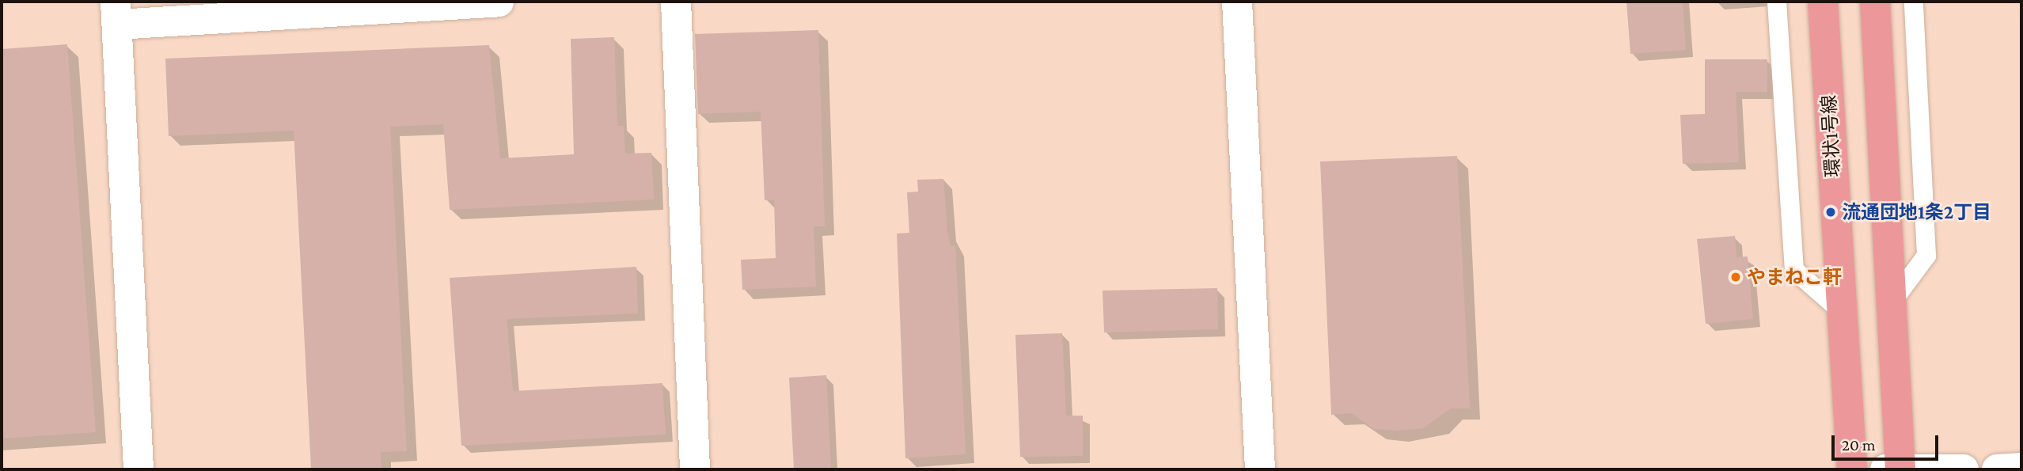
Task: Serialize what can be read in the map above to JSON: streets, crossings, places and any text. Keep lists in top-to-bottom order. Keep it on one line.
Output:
{"streets":{"main road":["環状1号線"]},"places":["流通団地1条2丁目","やまねこ軒"],"scale_bar":"20 m"}
